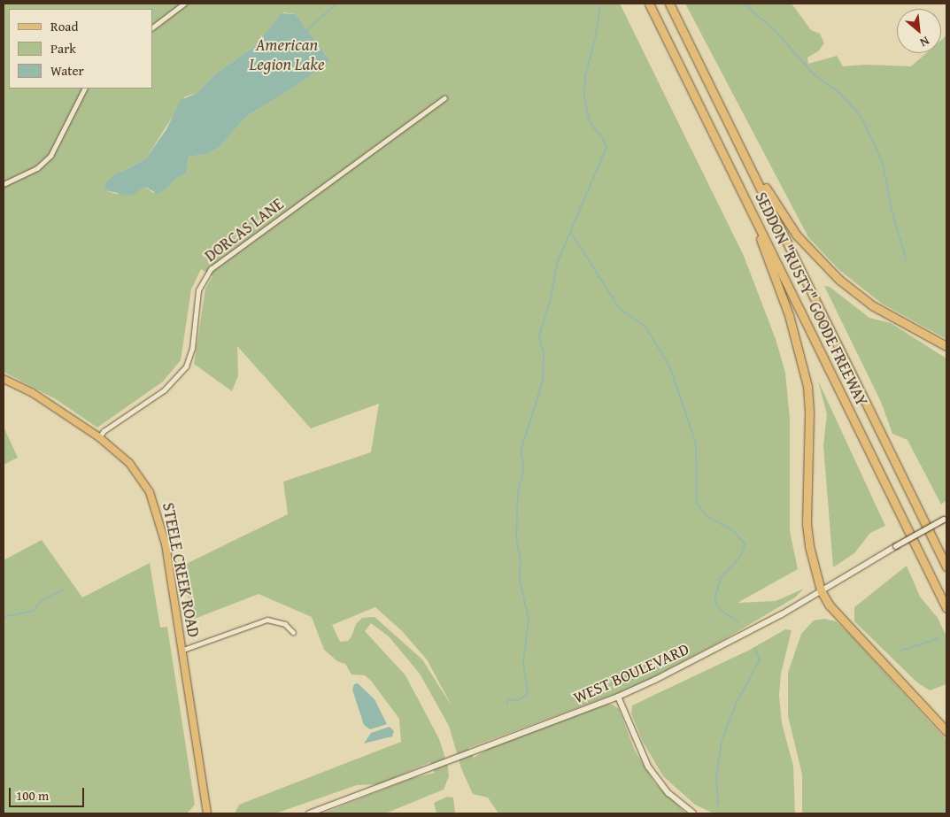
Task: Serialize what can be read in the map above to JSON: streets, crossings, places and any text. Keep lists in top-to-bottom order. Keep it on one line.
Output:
{"streets":{"highway":["SEDDON \"RUSTY\" GOODE FREEWAY"],"main road":["STEELE CREEK ROAD"],"street":["DORCAS LANE","WEST BOULEVARD"]},"crossings":[["DORCAS LANE","STEELE CREEK ROAD"]],"water":["American Legion Lake"],"legend":["Road","Park","Water"],"scale_bar":"100 m","north":"bottom right"}
